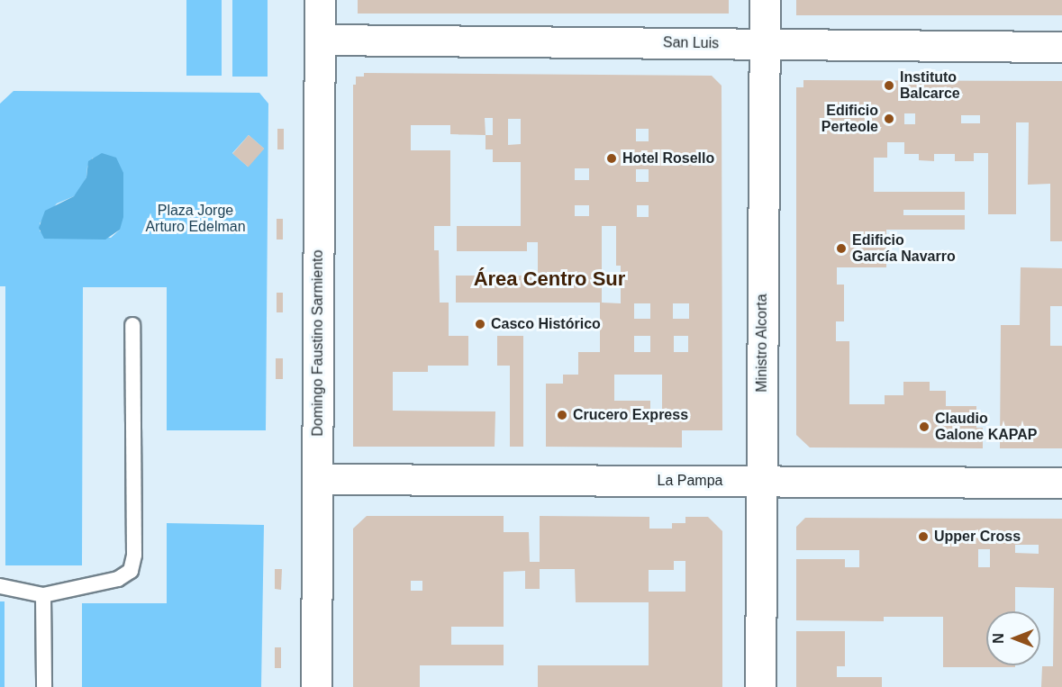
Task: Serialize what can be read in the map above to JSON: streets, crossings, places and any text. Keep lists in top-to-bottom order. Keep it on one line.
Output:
{"streets":{"street":["San Luis","Domingo Faustino Sarmiento","Ministro Alcorta","La Pampa"]},"crossings":[["San Luis","Domingo Faustino Sarmiento"],["San Luis","Ministro Alcorta"],["Domingo Faustino Sarmiento","La Pampa"],["Ministro Alcorta","La Pampa"]],"districts":["Área Centro Sur"],"parks":["Plaza Jorge Arturo Edelman"],"places":["Instituto Balcarce","Edificio Perteole","Hotel Rosello","Edificio García Navarro","Casco Histórico","Crucero Express","Claudio Galone KAPAP","Upper Cross"],"north":"left"}
